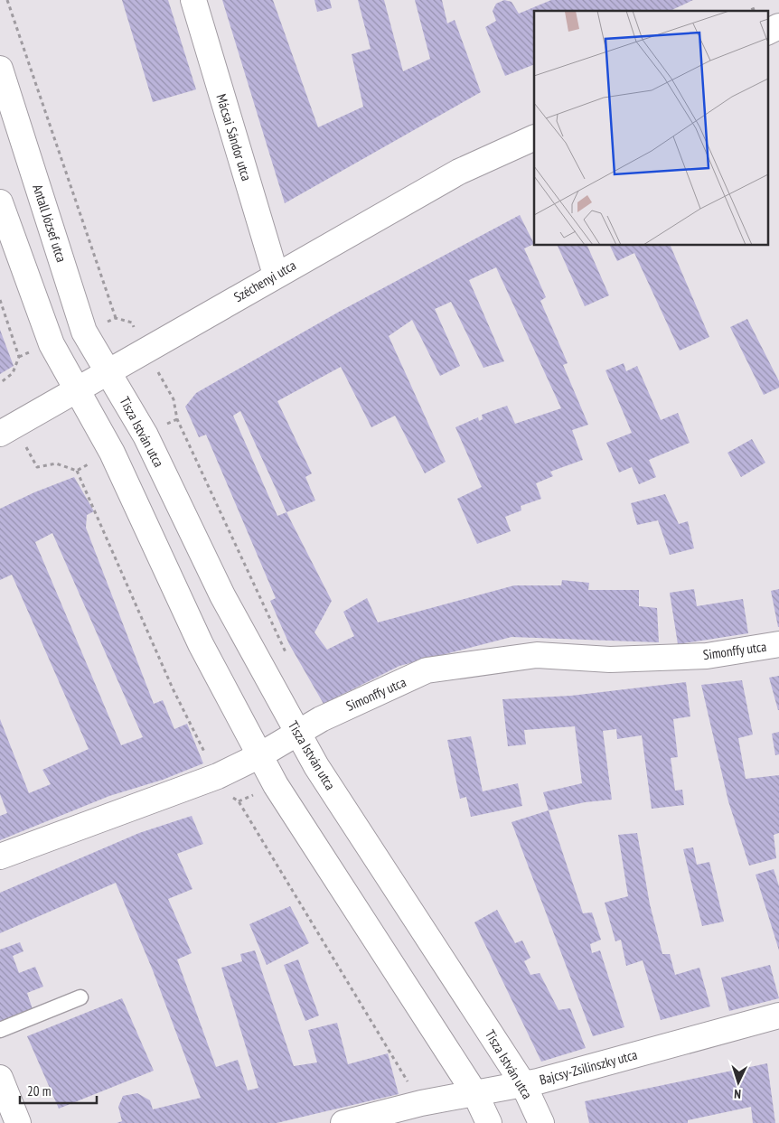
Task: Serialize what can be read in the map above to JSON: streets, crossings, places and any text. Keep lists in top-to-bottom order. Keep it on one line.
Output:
{"streets":{"street":["Mácsai Sándor utca","Antall József utca","Széchenyi utca","Tisza István utca","Simonffy utca","Bajcsy-Zsilinszky utca"]},"crossings":[["Mácsai Sándor utca","Széchenyi utca"],["Antall József utca","Széchenyi utca"],["Antall József utca","Tisza István utca"],["Széchenyi utca","Tisza István utca"],["Tisza István utca","Simonffy utca"],["Tisza István utca","Bajcsy-Zsilinszky utca"]],"scale_bar":"20 m","north":"bottom"}
